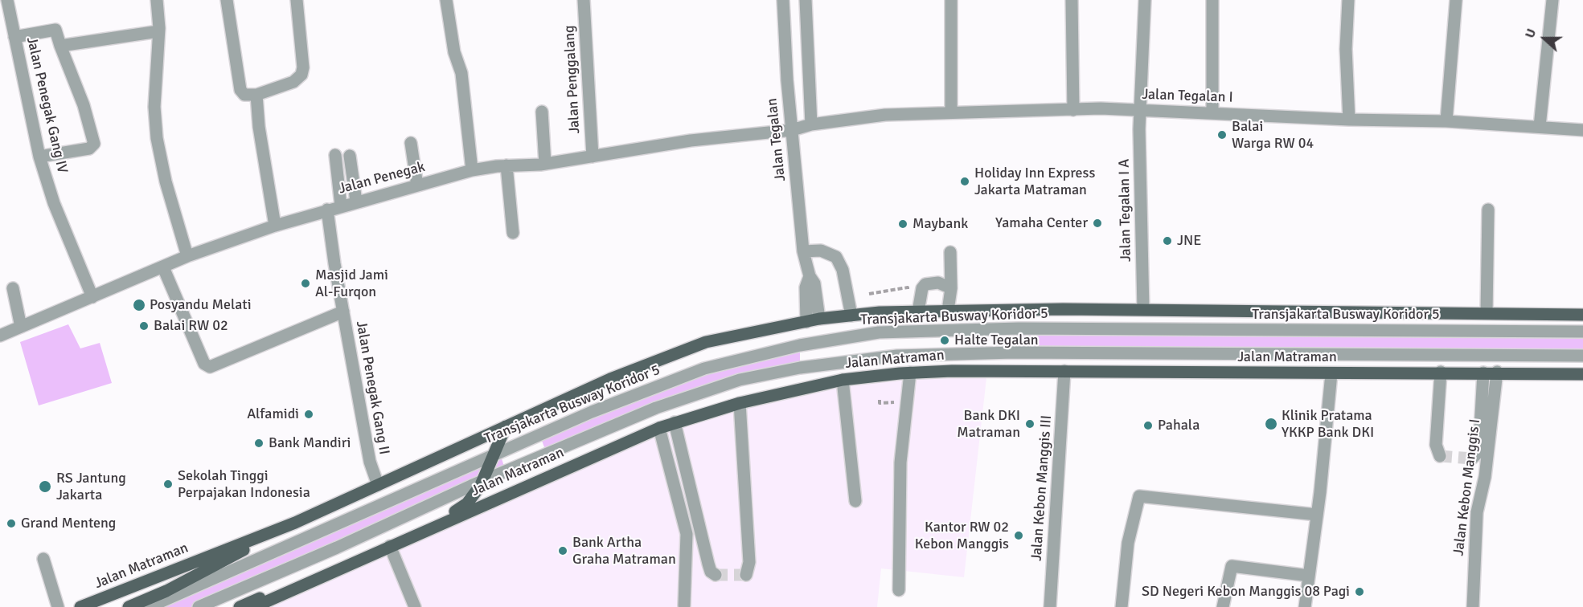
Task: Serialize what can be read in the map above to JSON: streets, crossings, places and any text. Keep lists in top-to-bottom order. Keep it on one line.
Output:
{"streets":{"main road":["Jalan Matraman"],"street":["Jalan Penggalang","Jalan Tegalan I","Jalan Penegak Gang IV","Jalan Tegalan","Jalan Penegak","Jalan Tegalan I A","Transjakarta Busway Koridor 5","Jalan Penegak Gang II","Jalan Kebon Manggis I","Jalan Kebon Manggis III"]},"crossings":[["Jalan Penggalang","Jalan Penegak"],["Jalan Tegalan I","Jalan Tegalan"],["Jalan Tegalan I","Jalan Penegak"],["Jalan Tegalan I","Jalan Tegalan I A"],["Jalan Penegak Gang IV","Jalan Penegak"],["Jalan Tegalan","Jalan Penegak"],["Jalan Tegalan","Jalan Matraman"],["Jalan Penegak","Jalan Penegak Gang II"],["Jalan Tegalan I A","Jalan Matraman"],["Transjakarta Busway Koridor 5","Jalan Matraman"],["Jalan Matraman","Jalan Penegak Gang II"],["Jalan Matraman","Jalan Kebon Manggis I"],["Jalan Matraman","Jalan Kebon Manggis III"]],"places":["Balai Warga RW 04","Holiday Inn Express Jakarta Matraman","Yamaha Center","Maybank","JNE","Masjid Jami Al-Furqon","Posyandu Melati","Balai RW 02","Halte Tegalan","Alfamidi","Bank DKI Matraman","Klinik Pratama YKKP Bank DKI","Pahala","Bank Mandiri","Sekolah Tinggi Perpajakan Indonesia","RS Jantung Jakarta","Grand Menteng","Kantor RW 02 Kebon Manggis","Bank Artha Graha Matraman","SD Negeri Kebon Manggis 08 Pagi"],"north":"left"}
